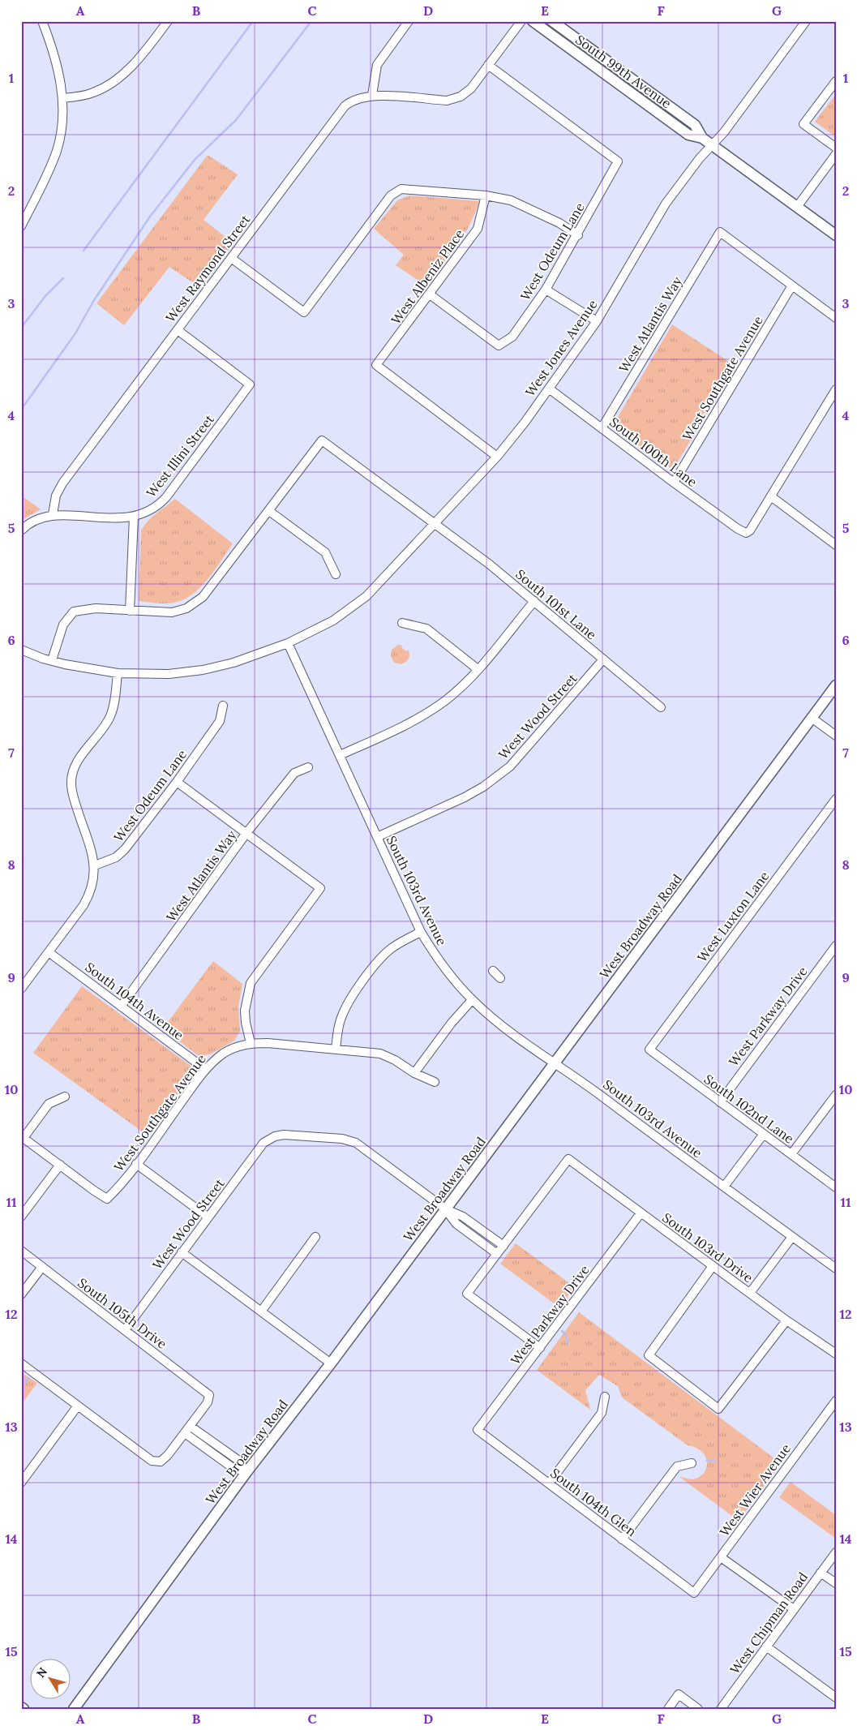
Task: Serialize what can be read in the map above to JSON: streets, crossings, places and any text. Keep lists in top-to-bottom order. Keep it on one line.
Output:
{"streets":{"main road":["South 99th Avenue","West Broadway Road"],"street":["West Odeum Lane","West Raymond Street","West Albeniz Place","West Atlantis Way","West Jones Avenue","West Southgate Avenue","South 100th Lane","West Illini Street","South 101st Lane","West Wood Street","South 103rd Avenue","West Luxton Lane","South 104th Avenue","West Parkway Drive","South 102nd Lane","South 103rd Drive","South 105th Drive","West Wier Avenue","South 104th Glen","West Chipman Road"]},"crossings":[["South 99th Avenue","West Jones Avenue"],["West Odeum Lane","West Raymond Street"],["West Odeum Lane","West Albeniz Place"],["West Raymond Street","West Illini Street"],["West Albeniz Place","West Jones Avenue"],["West Atlantis Way","West Southgate Avenue"],["West Atlantis Way","South 100th Lane"],["West Atlantis Way","South 104th Avenue"],["West Jones Avenue","South 100th Lane"],["West Jones Avenue","South 101st Lane"],["West Jones Avenue","South 103rd Avenue"],["West Southgate Avenue","South 100th Lane"],["West Southgate Avenue","South 104th Avenue"],["South 101st Lane","West Wood Street"],["West Wood Street","South 103rd Avenue"],["West Wood Street","West Broadway Road"],["West Wood Street","South 105th Drive"],["South 103rd Avenue","West Broadway Road"],["West Luxton Lane","South 102nd Lane"],["West Parkway Drive","South 102nd Lane"],["West Parkway Drive","South 103rd Drive"],["West Parkway Drive","South 104th Glen"],["West Wier Avenue","South 104th Glen"]],"north":"top left","grid":{"columns":["A","B","C","D","E","F","G"],"rows":["1","2","3","4","5","6","7","8","9","10","11","12","13","14","15"]}}
